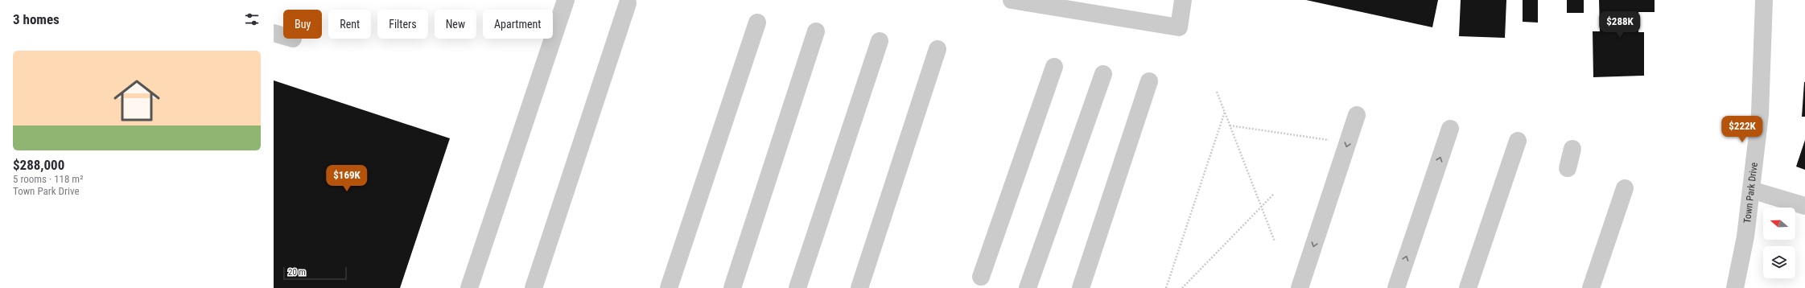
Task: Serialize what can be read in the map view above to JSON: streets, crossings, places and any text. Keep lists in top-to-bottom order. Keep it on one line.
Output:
{"streets":{"street":["Town Park Drive"]},"scale_bar":"20 m","north":"left","page":{"heading":"3 homes","chip":["Buy","Rent","Filters","New","Apartment"],"price":["$288K","$222K","$169K"],"list":[{"name":"$288,000","note":"5 rooms · 118 m² · Town Park Drive"}],"scale":"20 m"}}
